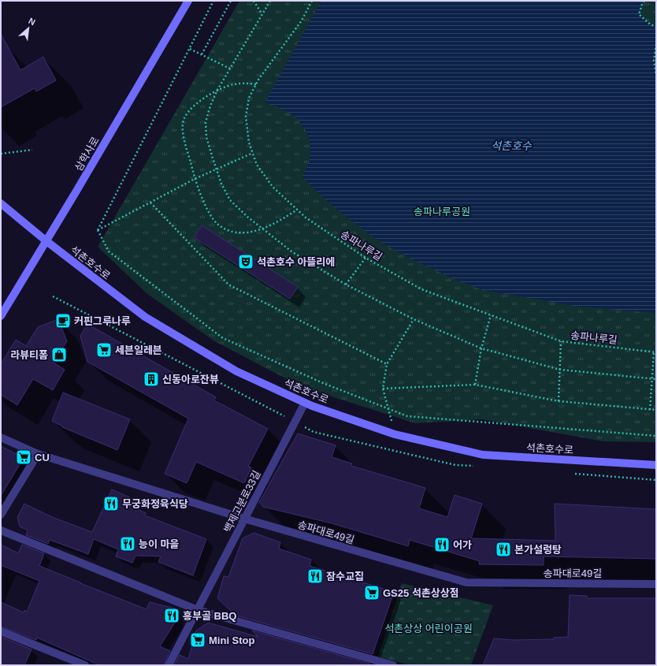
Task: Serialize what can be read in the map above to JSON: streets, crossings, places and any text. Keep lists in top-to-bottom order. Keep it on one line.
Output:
{"streets":{"street":["삼학사로","석촌호수로","백제고분로33길","송파대로49길"],"path":["송파나루길"]},"crossings":[["삼학사로","석촌호수로"],["석촌호수로","백제고분로33길"],["백제고분로33길","송파대로49길"]],"water":["석촌호수"],"parks":["송파나루공원","석촌상상 어린이공원"],"places":{"theatre":["석촌호수 아뜰리에"],"cafe":["커핀그루나루"],"supermarket":["세븐일레븐","CU","GS25 석촌상상점","Mini Stop"],"shop":["라뷰티폼"],"building":["신동아로잔뷰"],"restaurant":["무궁화정육식당","능이 마을","어가","본가설렁탕","잠수교집","흥부골 BBQ"]},"north":"top right"}
